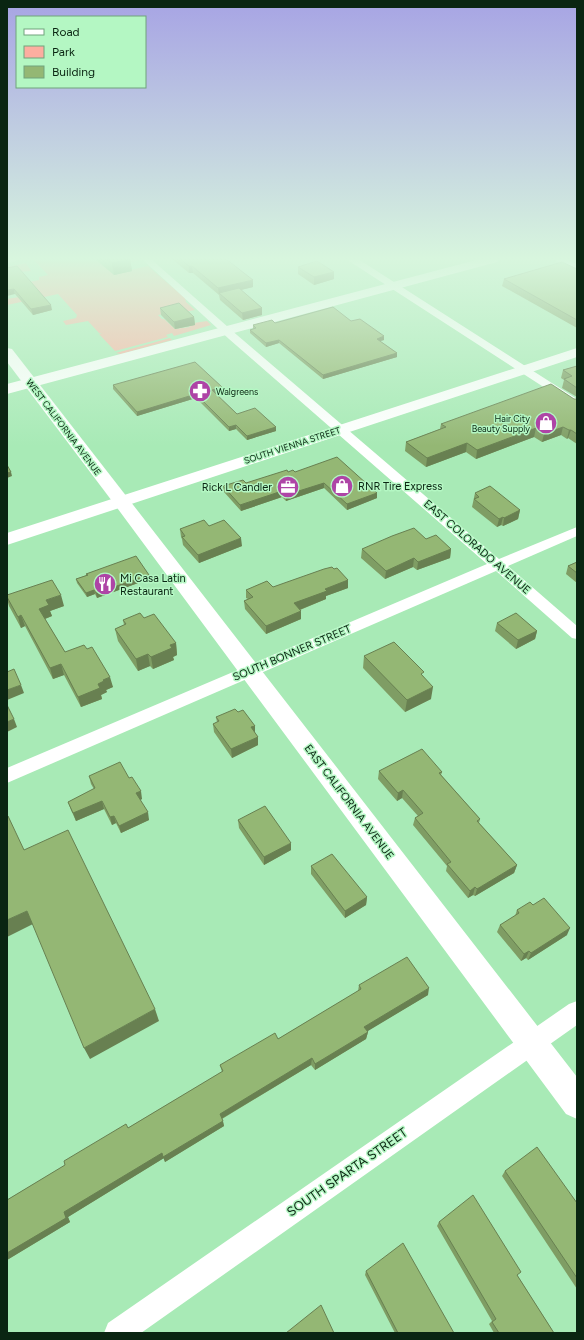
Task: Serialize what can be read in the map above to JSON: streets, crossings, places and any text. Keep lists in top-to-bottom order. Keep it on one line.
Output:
{"streets":{"main road":["WEST CALIFORNIA AVENUE","SOUTH VIENNA STREET","EAST CALIFORNIA AVENUE"],"street":["EAST COLORADO AVENUE","SOUTH BONNER STREET","SOUTH SPARTA STREET"]},"crossings":[["WEST CALIFORNIA AVENUE","SOUTH VIENNA STREET"],["WEST CALIFORNIA AVENUE","EAST CALIFORNIA AVENUE"],["SOUTH VIENNA STREET","EAST COLORADO AVENUE"],["SOUTH VIENNA STREET","EAST CALIFORNIA AVENUE"],["EAST COLORADO AVENUE","SOUTH BONNER STREET"],["SOUTH BONNER STREET","EAST CALIFORNIA AVENUE"],["EAST CALIFORNIA AVENUE","SOUTH SPARTA STREET"]],"places":{"pharmacy":["Walgreens"],"shop":["Hair City Beauty Supply","RNR Tire Express"],"office":["Rick L Candler"],"restaurant":["Mi Casa Latin Restaurant"]},"legend":["Road","Park","Building"]}
